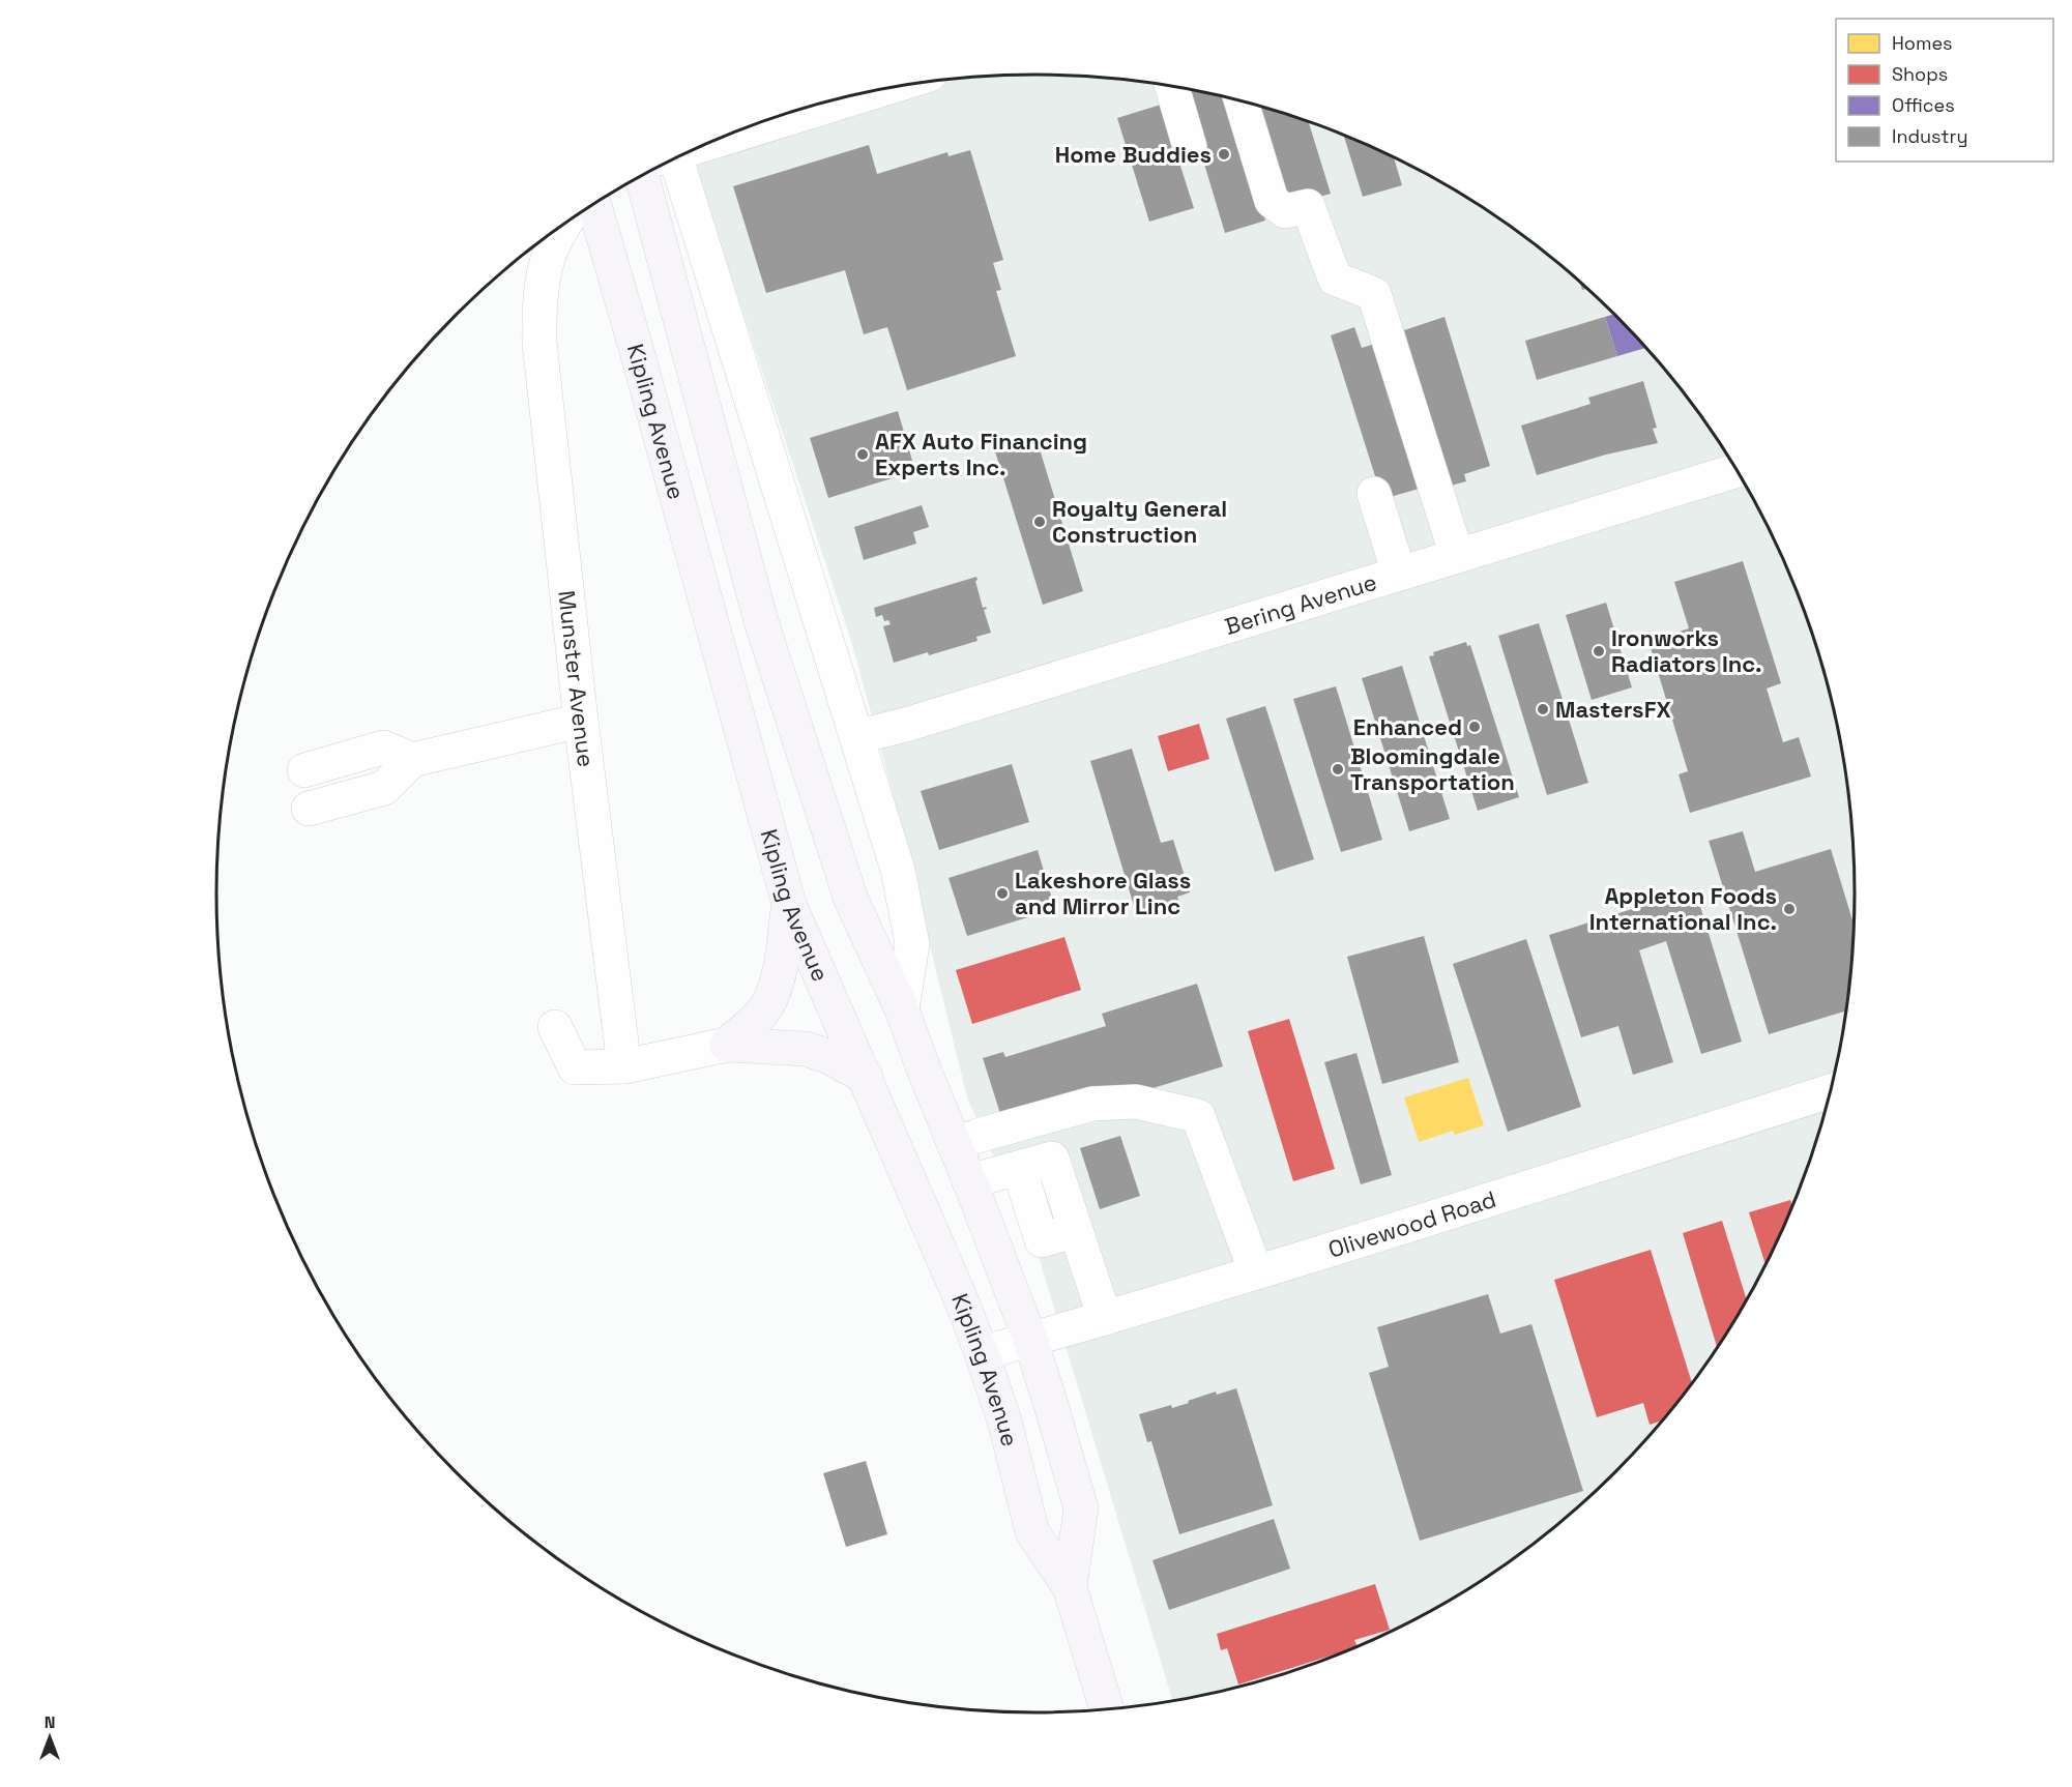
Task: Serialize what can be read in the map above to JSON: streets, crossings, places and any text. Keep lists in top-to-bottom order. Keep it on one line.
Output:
{"streets":{"main road":["Kipling Avenue"],"street":["Bering Avenue","Munster Avenue","Olivewood Road"]},"crossings":[["Kipling Avenue","Bering Avenue"],["Kipling Avenue","Olivewood Road"]],"places":["Home Buddies","AFX Auto Financing Experts Inc.","Royalty General Construction","Ironworks Radiators Inc.","MastersFX","Enhanced","Bloomingdale Transportation","Lakeshore Glass and Mirror Linc","Appleton Foods International Inc."],"legend":["Homes","Shops","Offices","Industry"],"north":"top"}
